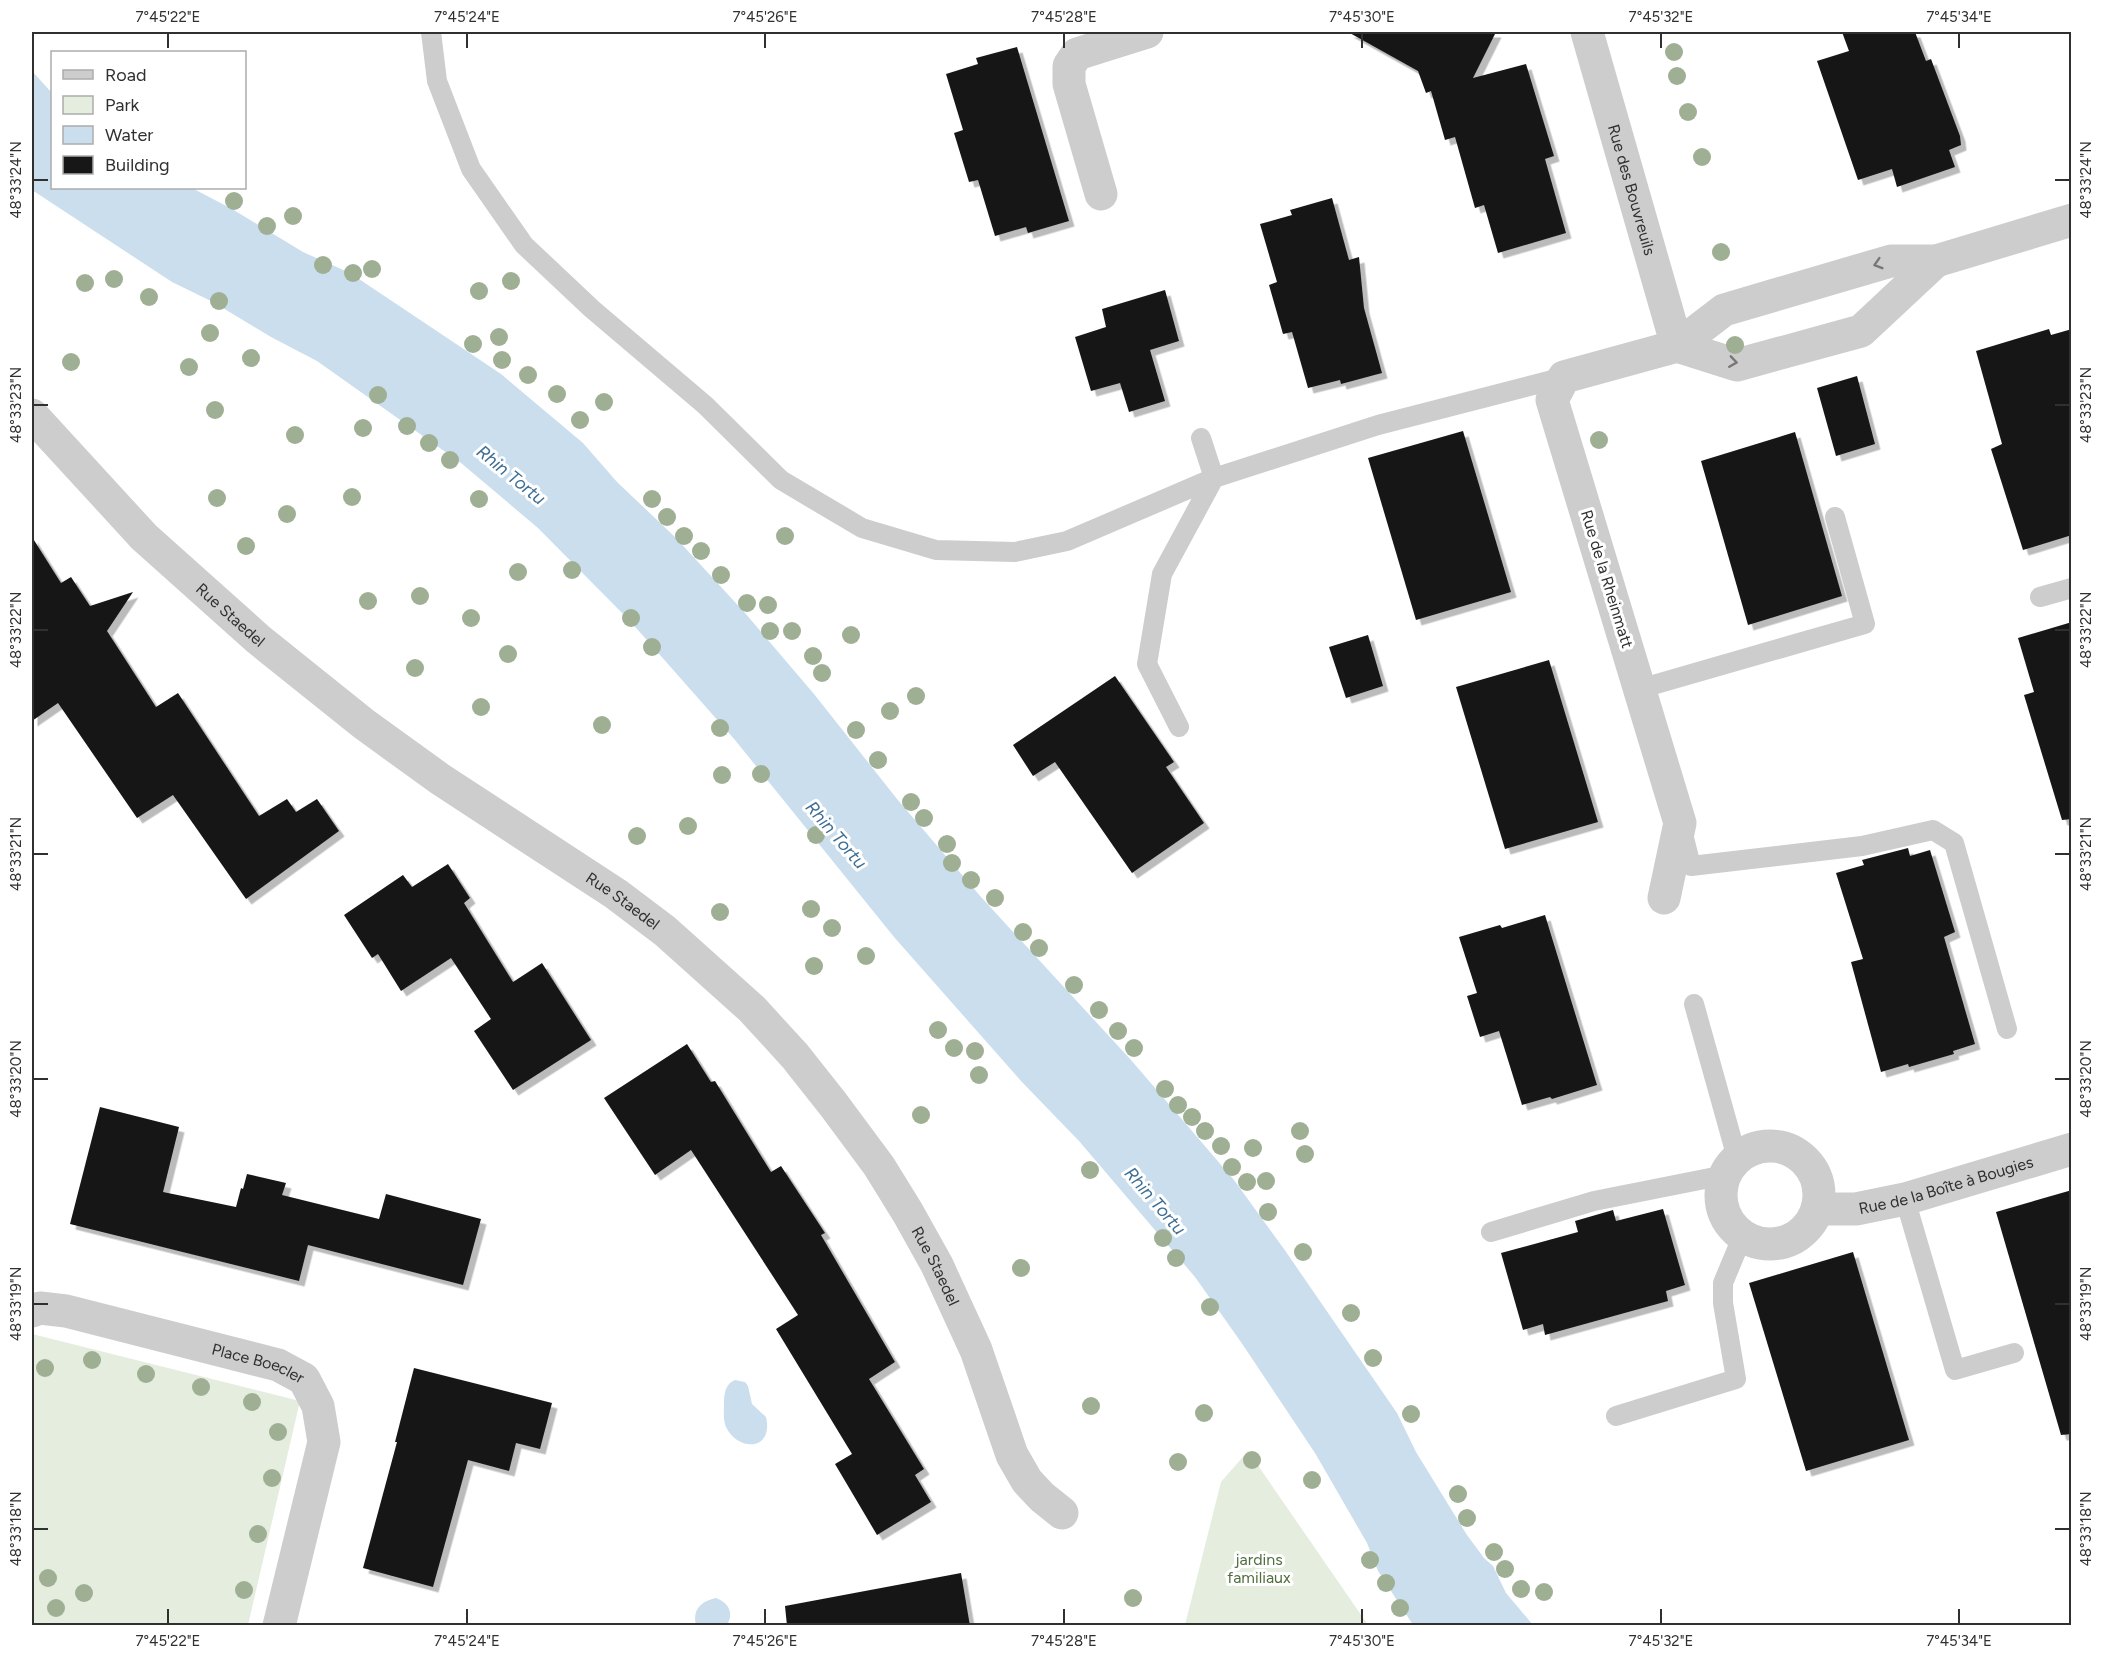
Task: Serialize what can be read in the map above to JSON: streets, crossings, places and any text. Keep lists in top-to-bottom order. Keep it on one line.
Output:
{"streets":{"street":["Rue des Bouvreuils","Rue de la Rheinmatt","Rue Staedel","Rue de la Boîte à Bougies","Place Boecler"]},"water":["Rhin Tortu"],"parks":["jardins familiaux"],"legend":["Road","Park","Water","Building"],"coordinates":["7°45'22\"E","7°45'24\"E","7°45'26\"E","7°45'28\"E","7°45'30\"E","7°45'32\"E","7°45'34\"E","48°33'24\"N","48°33'23\"N","48°33'22\"N","48°33'21\"N","48°33'20\"N","48°33'19\"N","48°33'18\"N"]}
